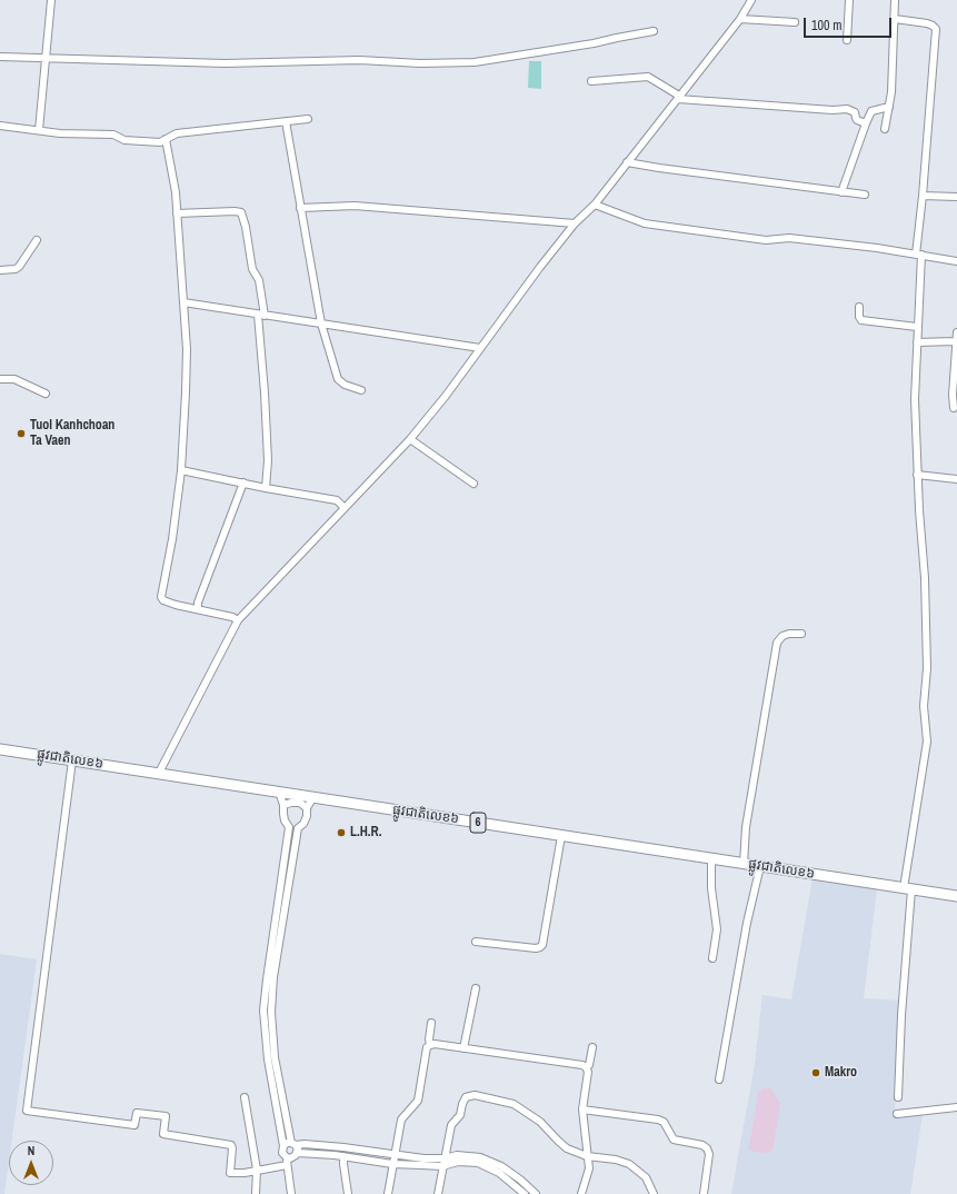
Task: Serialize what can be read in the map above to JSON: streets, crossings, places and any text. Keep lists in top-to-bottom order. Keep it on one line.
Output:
{"streets":{"highway":["ផ្លូវជាតិលេខ៦","6"]},"places":["Tuol Kanhchoan Ta Vaen","L.H.R.","Makro"],"scale_bar":"100 m","north":"top"}
